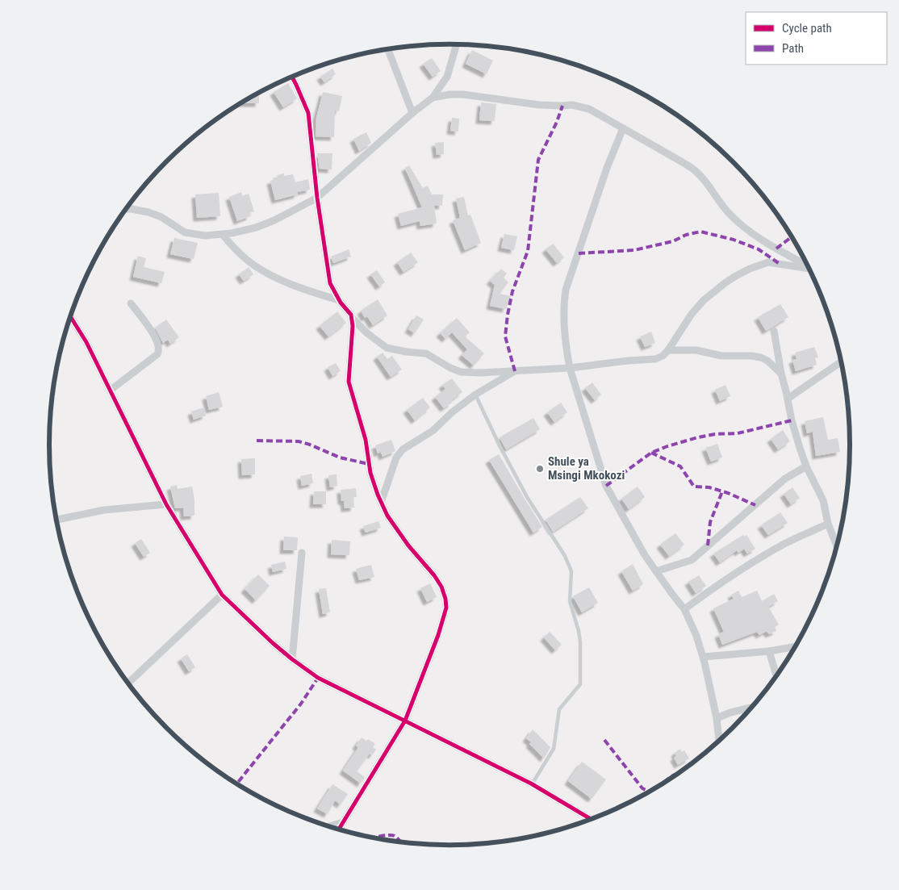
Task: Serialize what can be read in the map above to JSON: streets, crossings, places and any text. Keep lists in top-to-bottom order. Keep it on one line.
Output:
{"places":["Shule ya Msingi Mkokozi"],"legend":["Cycle path","Path"]}
